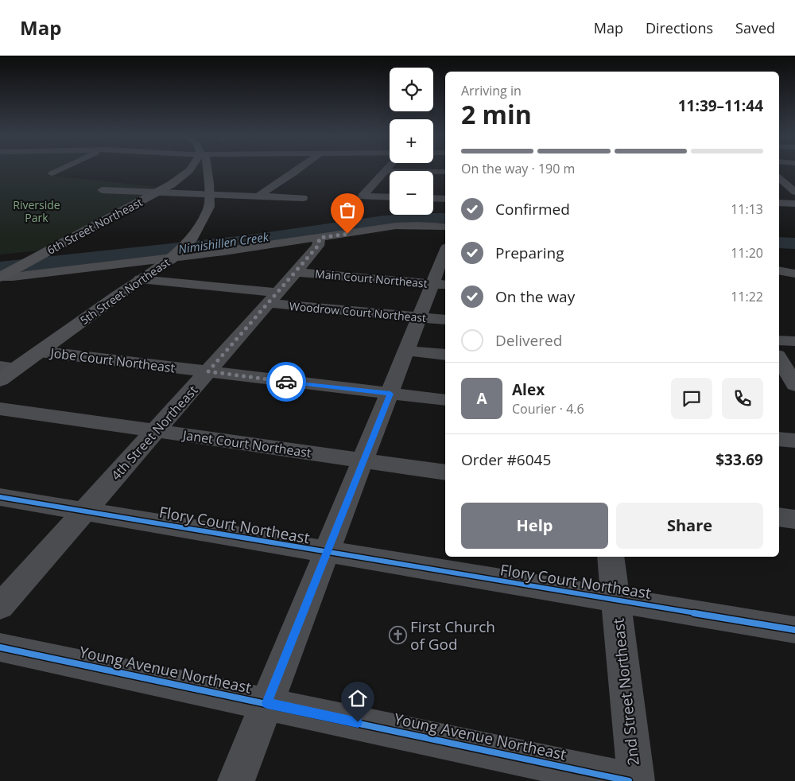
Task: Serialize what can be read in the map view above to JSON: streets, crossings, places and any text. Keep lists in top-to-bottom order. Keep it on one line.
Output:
{"streets":{"main road":["6th Street Northeast","5th Street Northeast"],"street":["Main Court Northeast","Woodrow Court Northeast","Jobe Court Northeast","4th Street Northeast","Janet Court Northeast","Flory Court Northeast","Young Avenue Northeast","2nd Street Northeast"]},"crossings":[["Main Court Northeast","4th Street Northeast"],["5th Street Northeast","Jobe Court Northeast"],["Woodrow Court Northeast","4th Street Northeast"],["Jobe Court Northeast","4th Street Northeast"],["4th Street Northeast","Janet Court Northeast"],["4th Street Northeast","Flory Court Northeast"],["Flory Court Northeast","2nd Street Northeast"]],"water":["Nimishillen Creek"],"parks":["Riverside Park"],"places":{"church":["First Church of God"]},"page":{"header":"Map","nav":["Map","Directions","Saved"],"map_buttons":["+","−"],"heading":["2 min","Arriving in","11:39–11:44"],"panel":["Alex","Courier · 4.6","Order #6045","$33.69"],"bar":"On the way · 190 m","list":[["Confirmed","11:13"],["Preparing","11:20"],["On the way","11:22"],"Delivered"],"round":"A","buttons":["Help","Share"]}}
